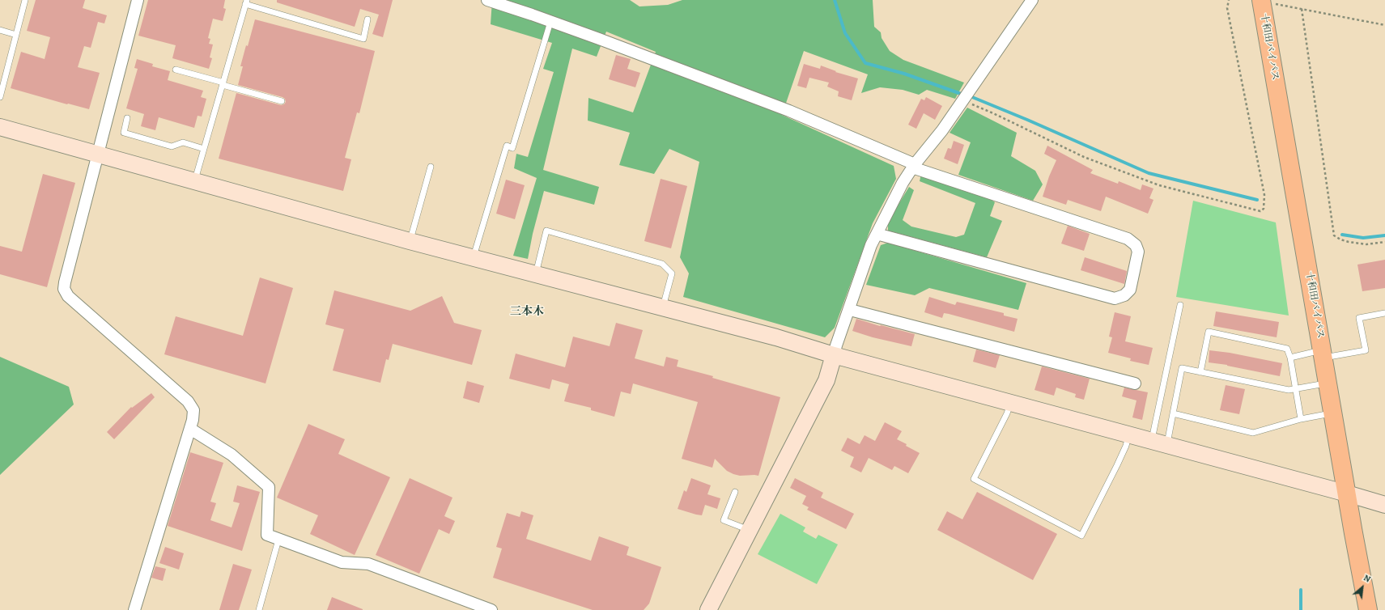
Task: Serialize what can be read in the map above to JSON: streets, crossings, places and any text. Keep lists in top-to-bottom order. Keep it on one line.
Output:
{"streets":{"highway":["十和田バイパス"]},"districts":["三本木"],"north":"top right"}
